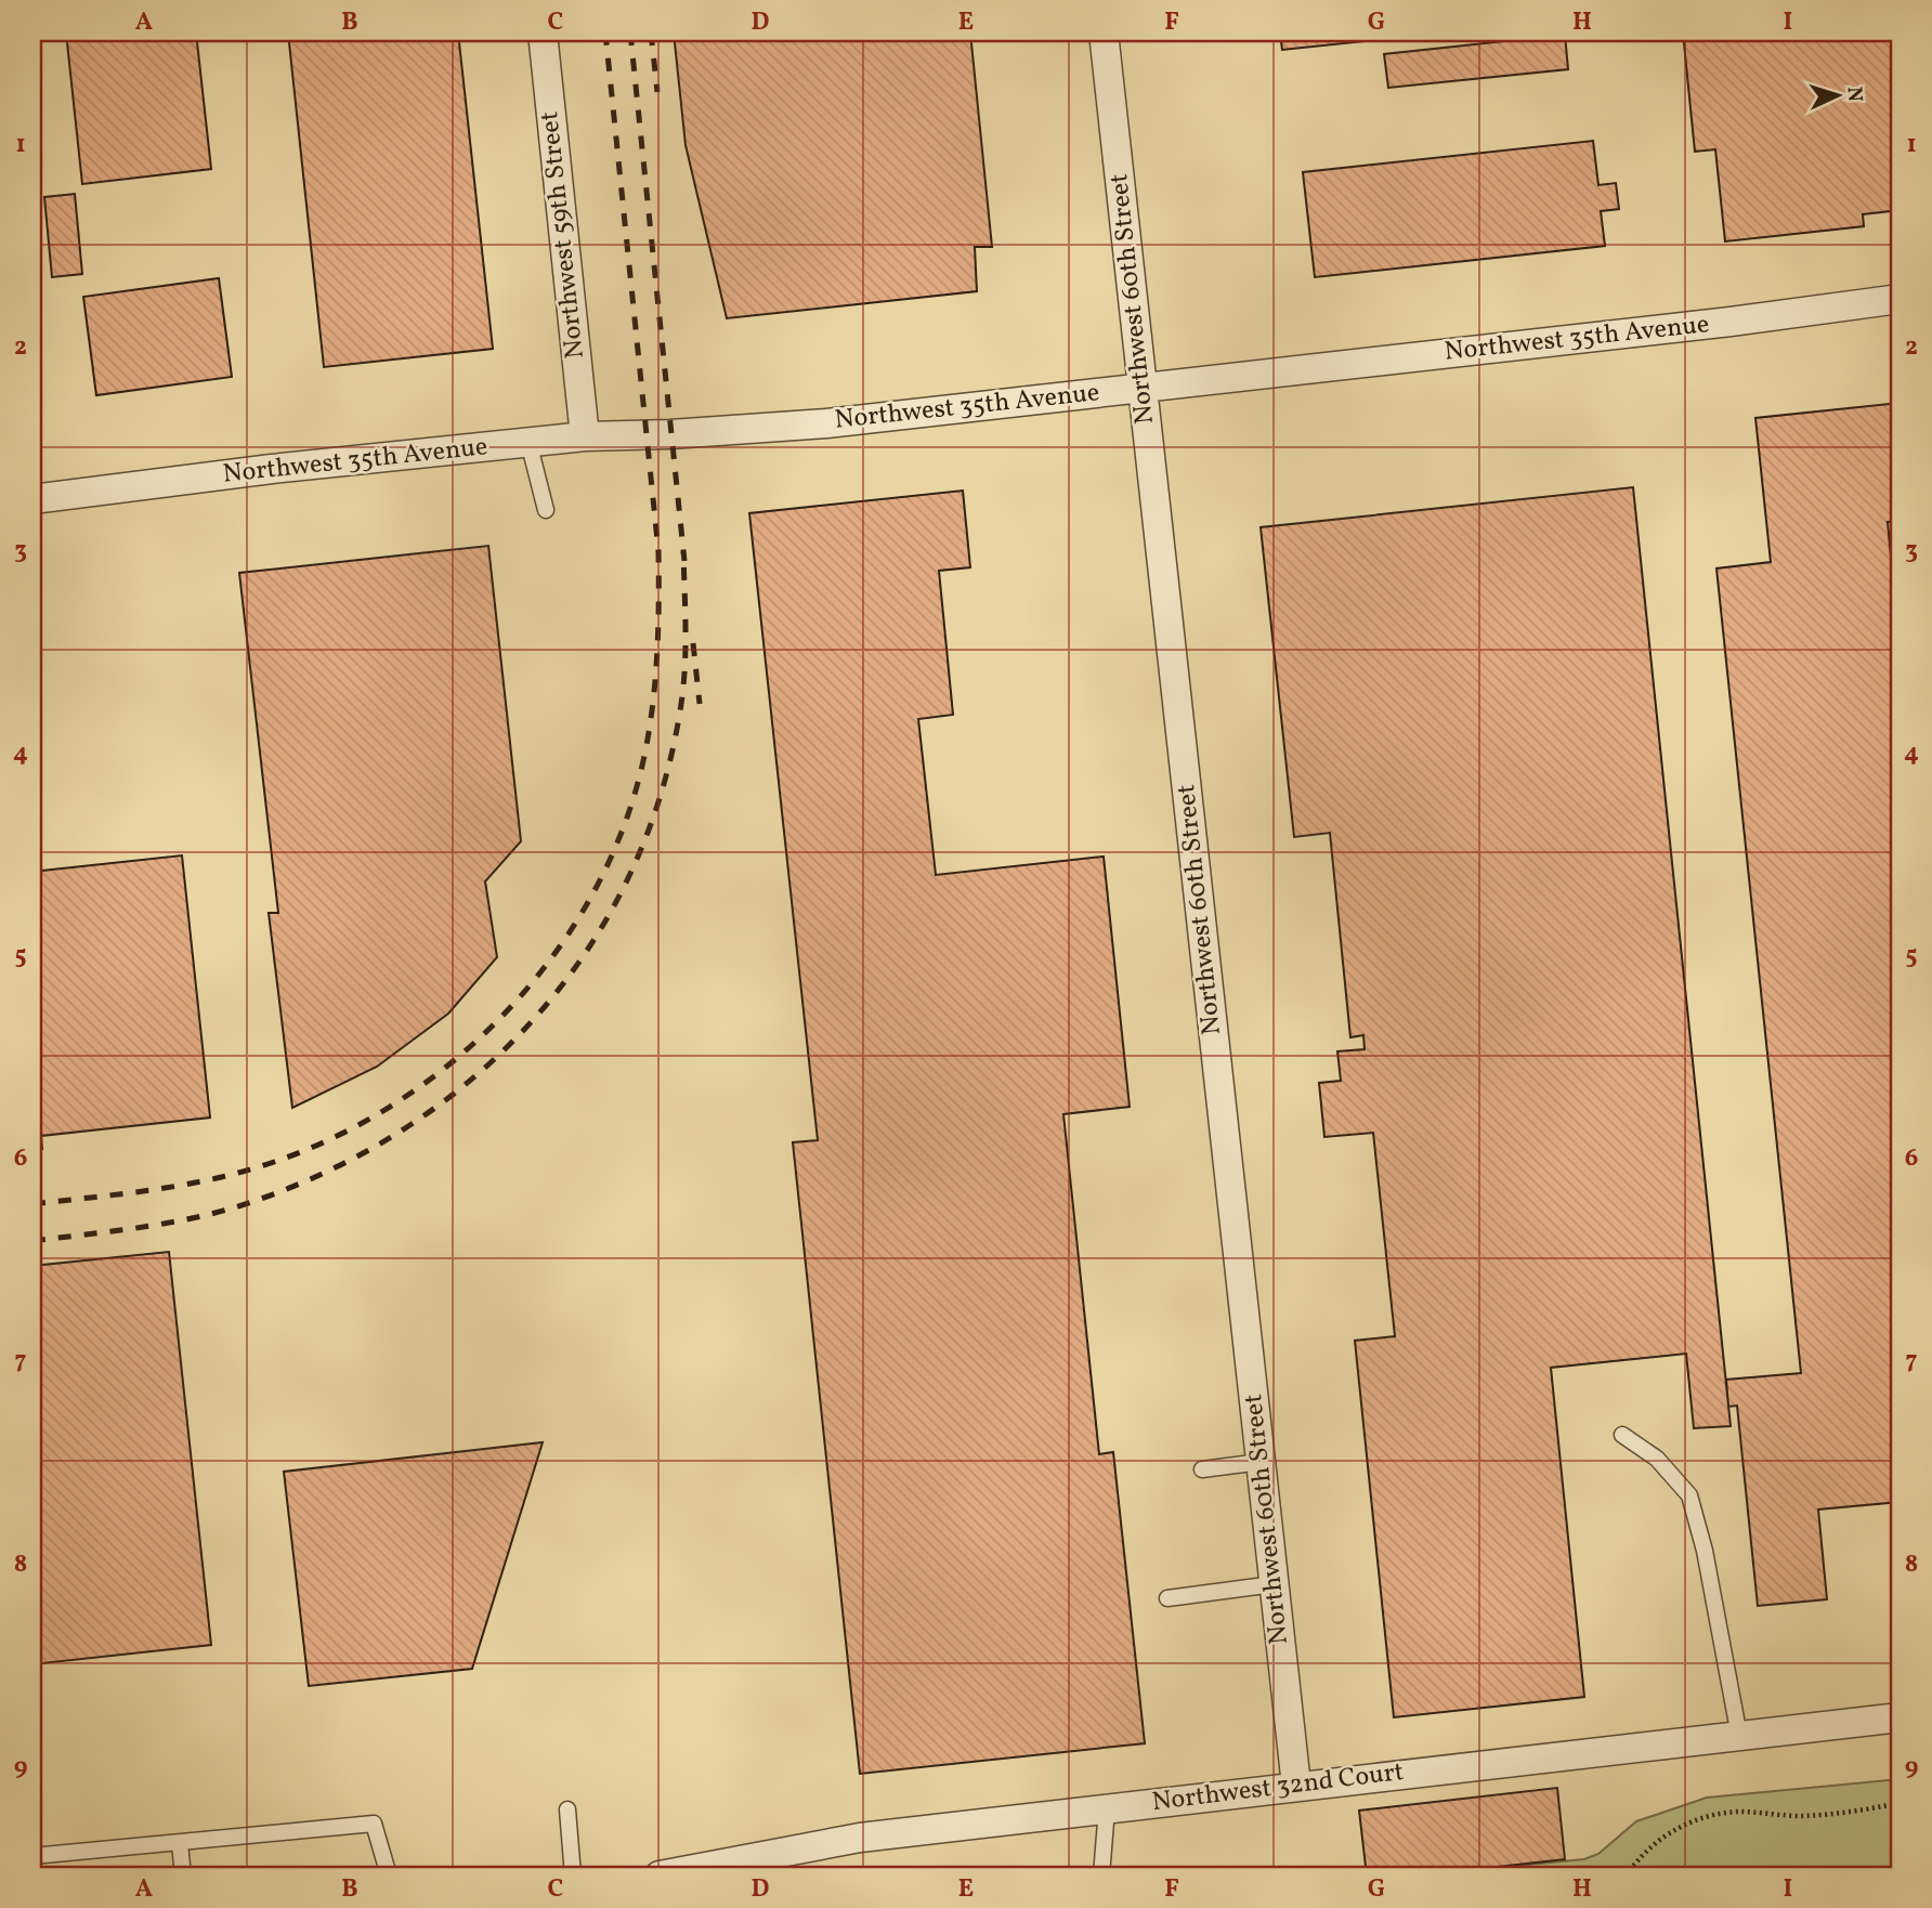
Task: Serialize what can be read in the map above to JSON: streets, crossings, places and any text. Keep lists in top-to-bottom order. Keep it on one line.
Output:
{"streets":{"street":["Northwest 59th Street","Northwest 60th Street","Northwest 35th Avenue","Northwest 32nd Court"]},"crossings":[["Northwest 59th Street","Northwest 35th Avenue"],["Northwest 60th Street","Northwest 35th Avenue"],["Northwest 60th Street","Northwest 32nd Court"]],"north":"right","grid":{"columns":["A","B","C","D","E","F","G","H","I"],"rows":["1","2","3","4","5","6","7","8","9"]}}
